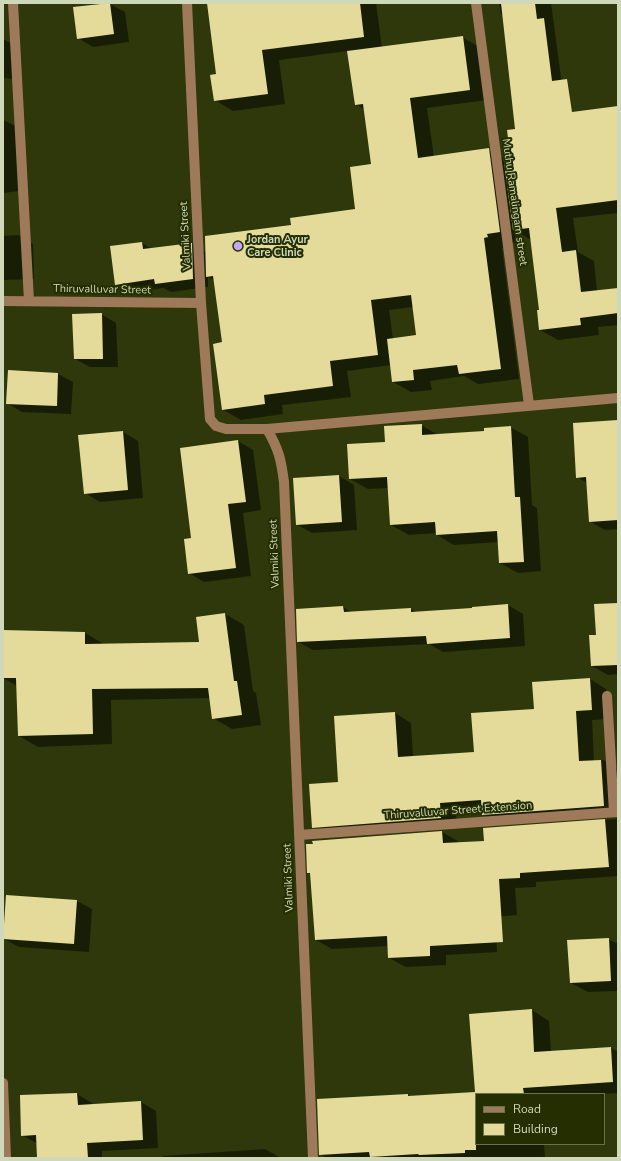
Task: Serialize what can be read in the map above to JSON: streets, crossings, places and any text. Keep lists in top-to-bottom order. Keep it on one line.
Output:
{"streets":{"street":["Muthu Ramalingam street","Valmiki Street","Thiruvalluvar Street","Thiruvalluvar Street Extension"]},"crossings":[["Valmiki Street","Thiruvalluvar Street"],["Valmiki Street","Thiruvalluvar Street Extension"]],"places":["Jordan Ayur Care Clinic"],"legend":["Road","Building"]}
